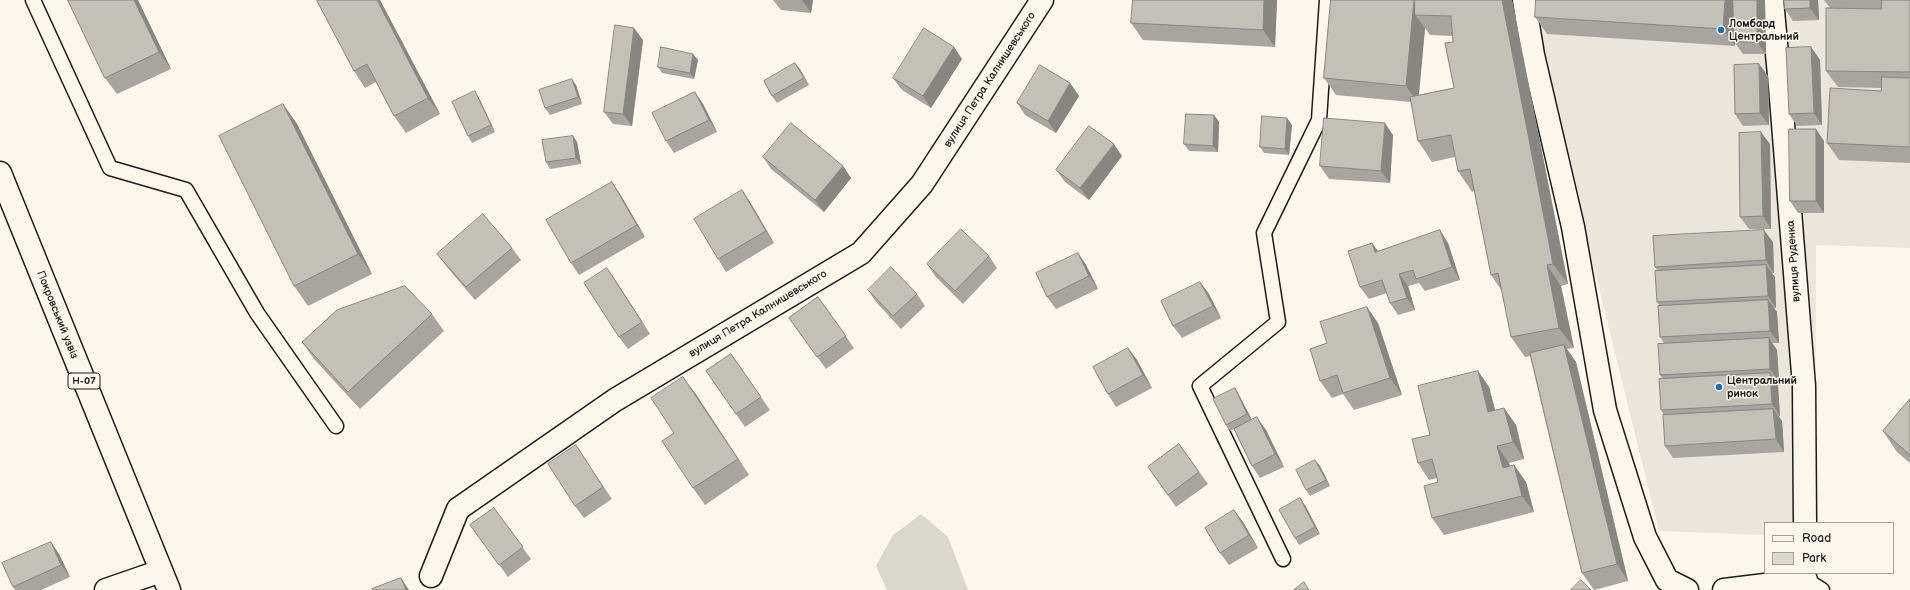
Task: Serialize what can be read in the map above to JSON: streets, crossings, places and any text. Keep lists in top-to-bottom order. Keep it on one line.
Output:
{"streets":{"street":["вулиця Петра Калнишевського","вулиця Руденка","Покровський узвіз","Н-07"]},"places":["Ломбард Центральний","Центральний ринок"],"legend":["Road","Park"]}
